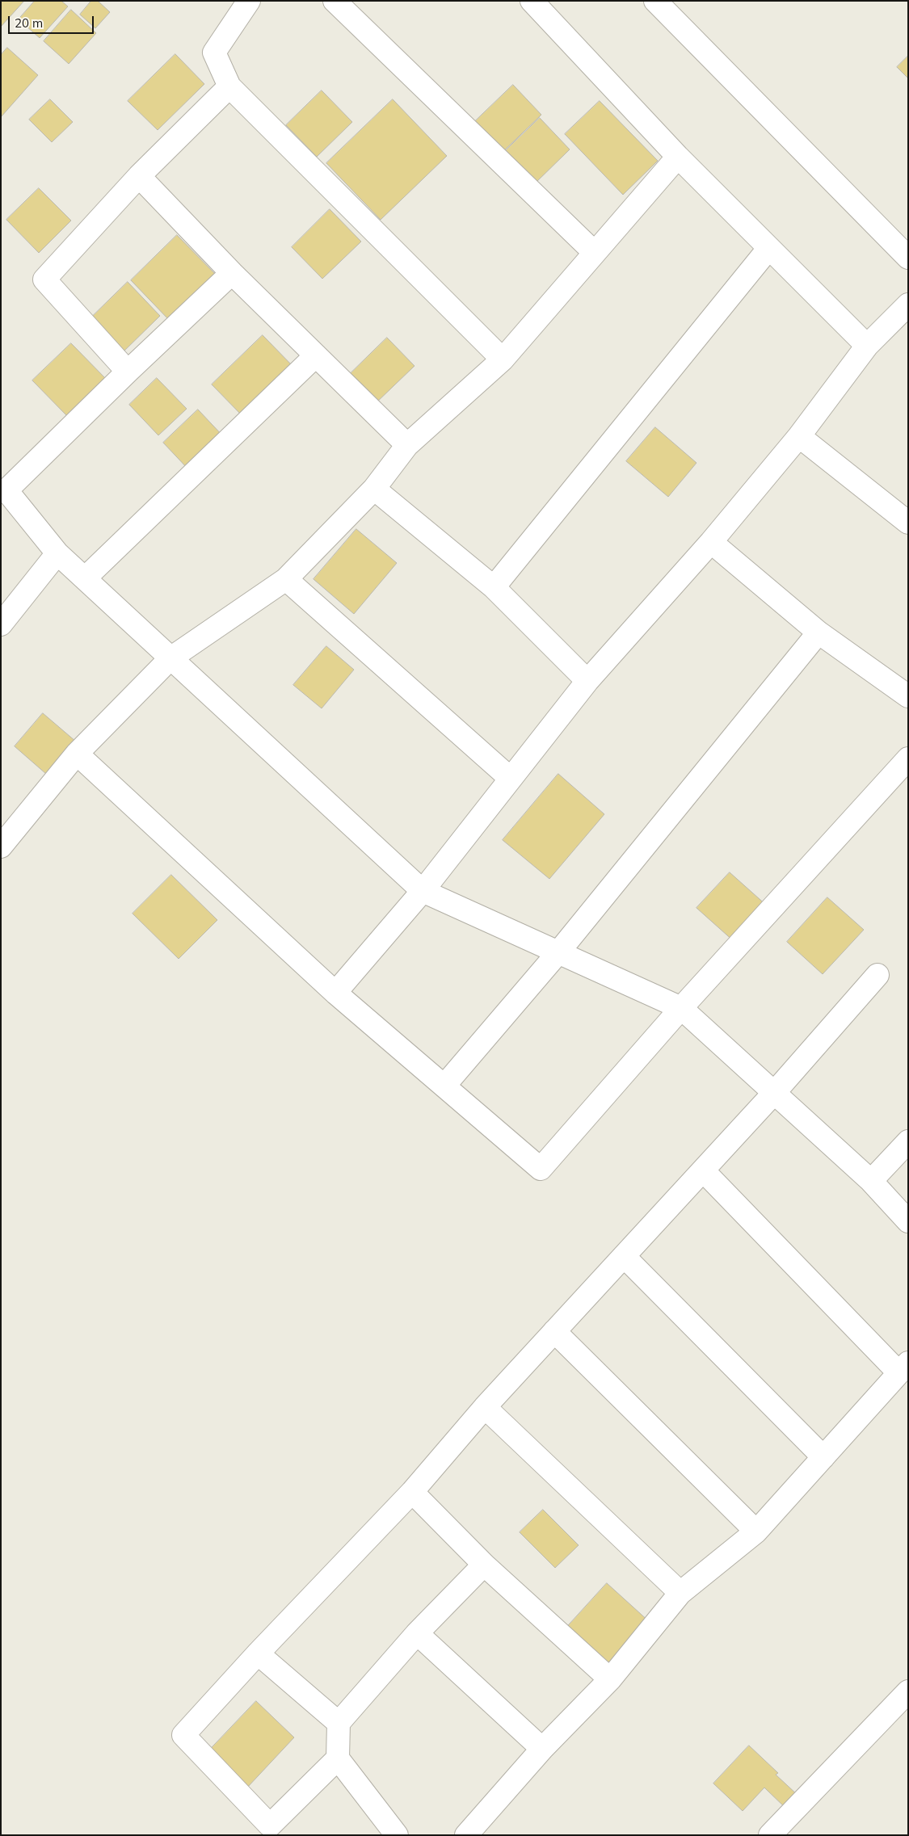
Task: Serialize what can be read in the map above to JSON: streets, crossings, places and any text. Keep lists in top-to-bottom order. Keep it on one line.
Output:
{"scale_bar":"20 m"}
